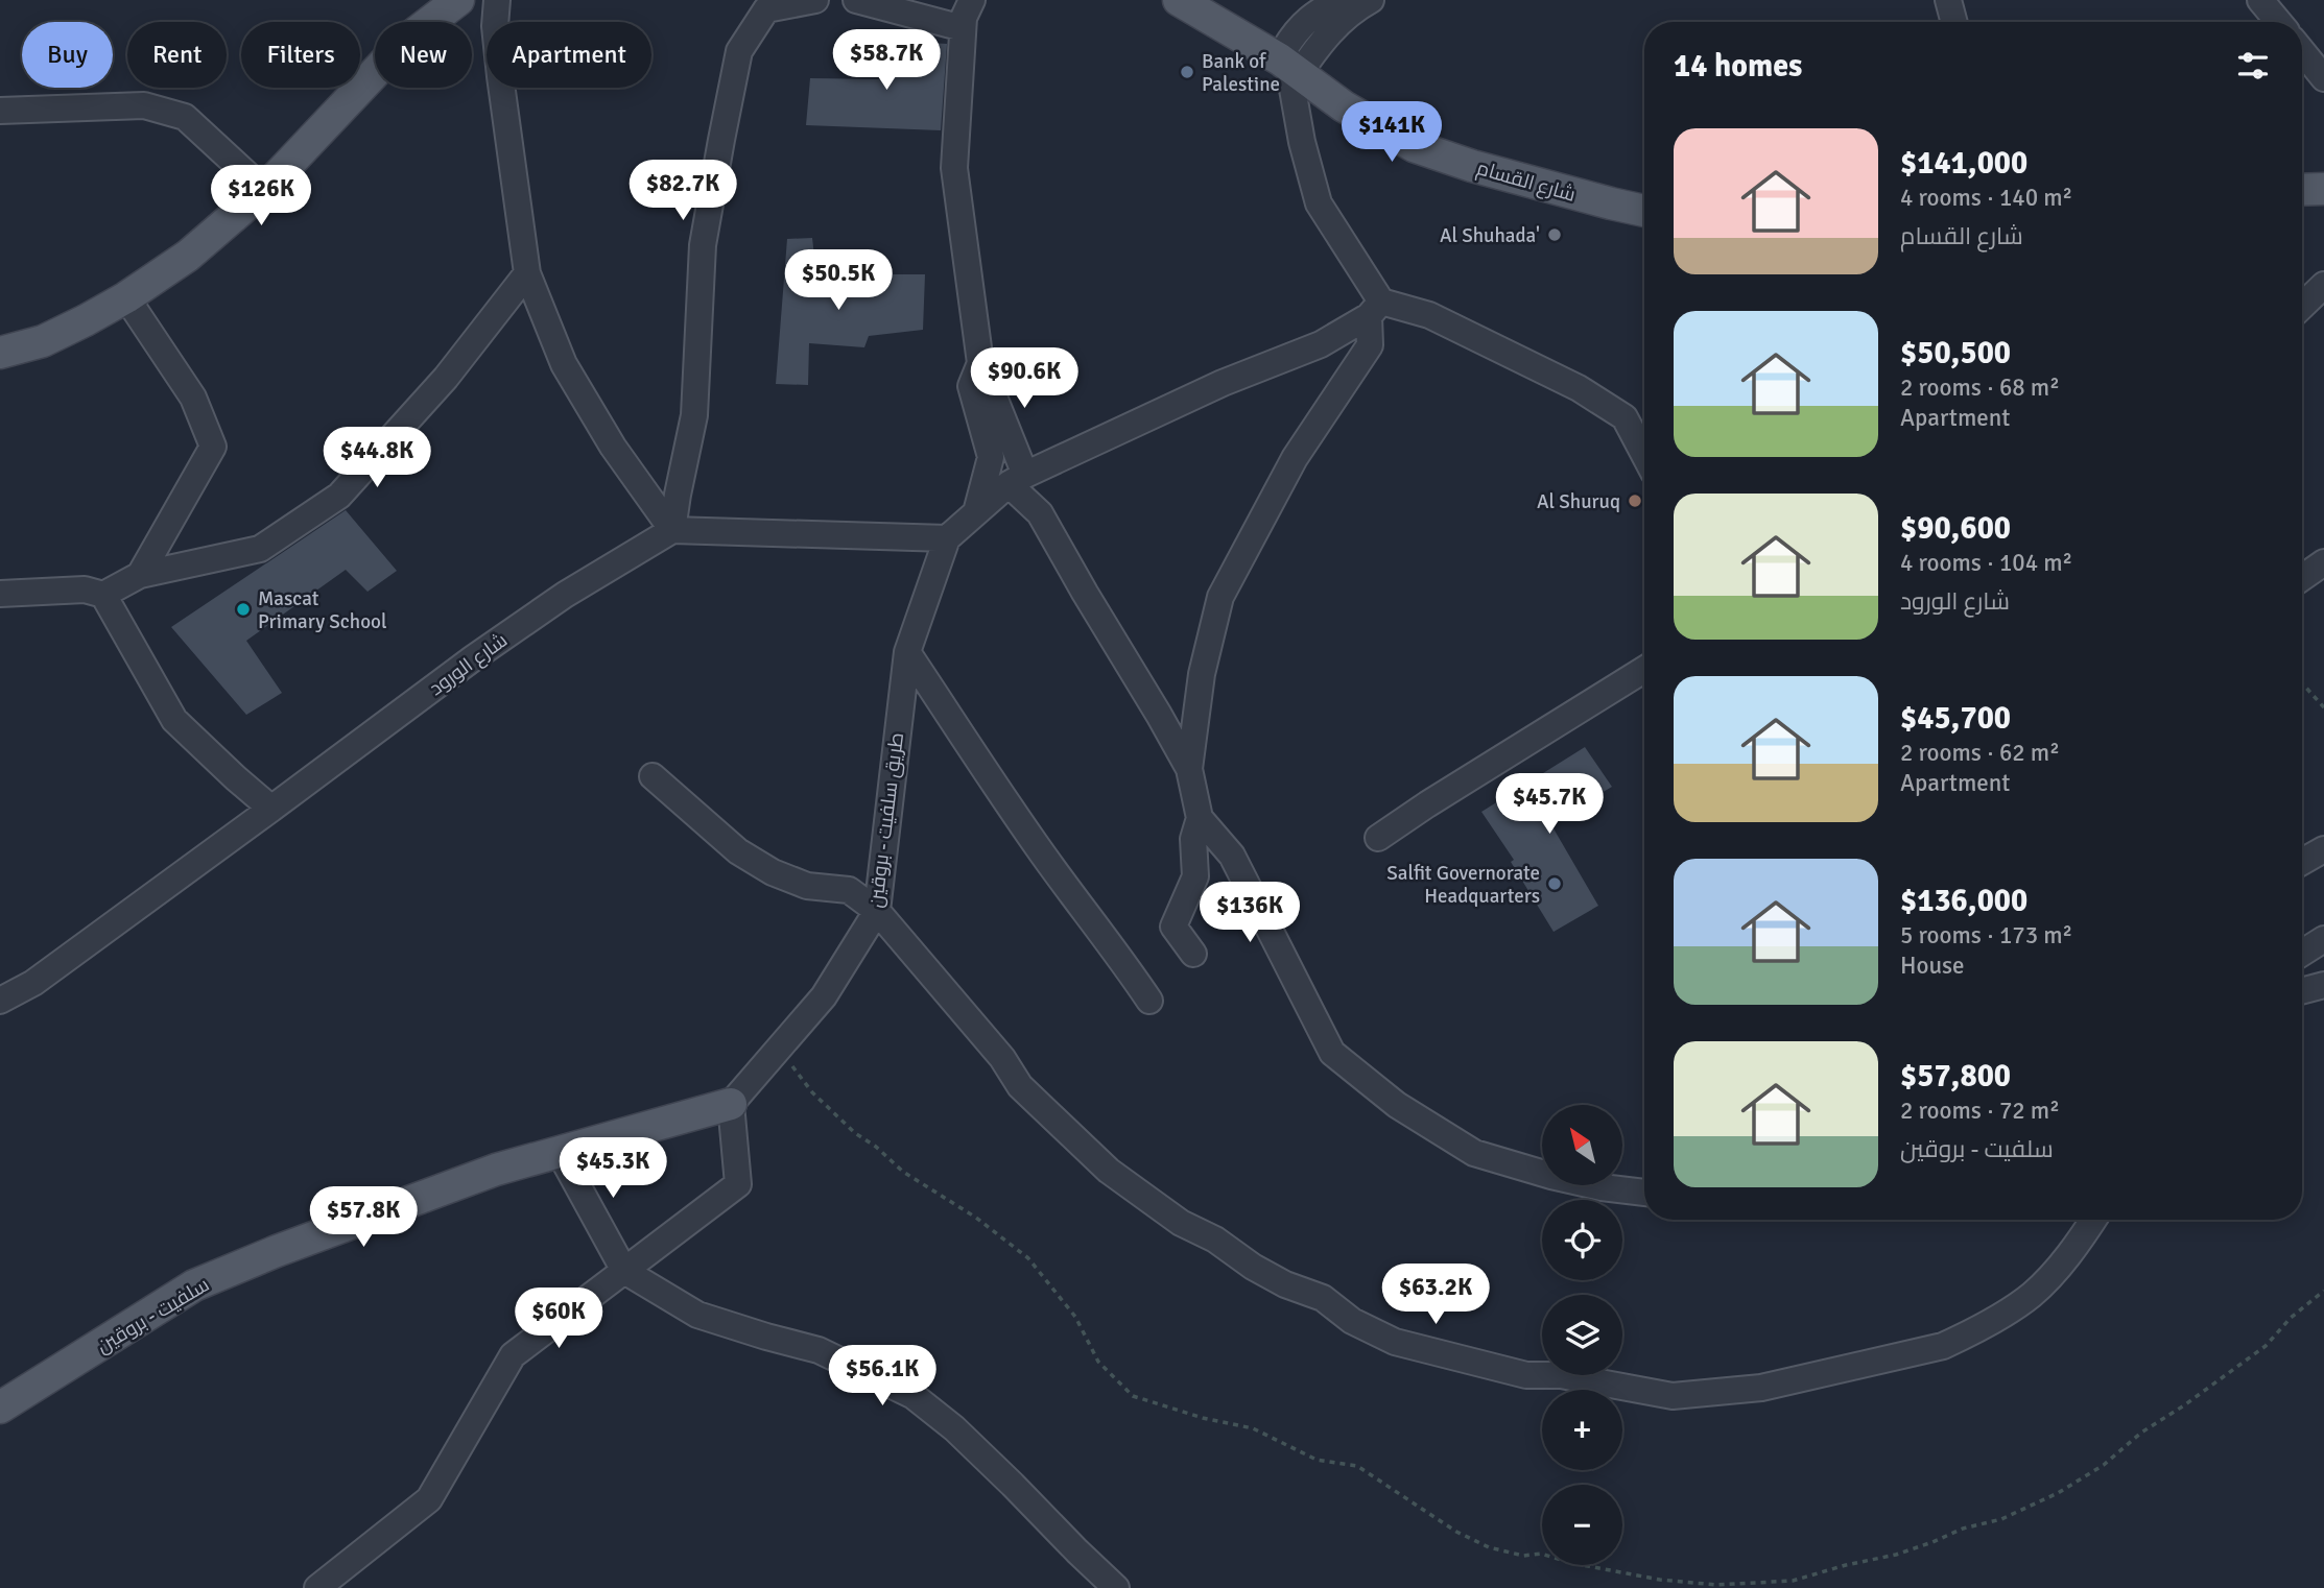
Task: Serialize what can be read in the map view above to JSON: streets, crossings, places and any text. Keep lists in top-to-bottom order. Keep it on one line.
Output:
{"streets":{"main road":["شارع القسام","سلفيت - بروقين"],"street":["شارع الورود","طريق سلفيت - بروقين"]},"crossings":[["طريق سلفيت - بروقين","سلفيت - بروقين"]],"places":["Bank of Palestine","Al Shuhada'","Al Shuruq","Mascat Primary School","Salfit Governorate Headquarters"],"north":"top left","page":{"chip":["Buy","Rent","Filters","New","Apartment"],"heading":"14 homes","price":["$58.7K","$141K","$82.7K","$126K","$50.5K","$90.6K","$44.8K","$45.7K","$136K","$45.3K","$57.8K","$63.2K","$60K","$56.1K"],"list":[{"name":"$141,000","note":"4 rooms · 140 m² · شارع القسام"},{"name":"$50,500","note":"2 rooms · 68 m² · Apartment"},{"name":"$90,600","note":"4 rooms · 104 m² · شارع الورود"},{"name":"$45,700","note":"2 rooms · 62 m² · Apartment"},{"name":"$136,000","note":"5 rooms · 173 m² · House"},{"name":"$57,800","note":"2 rooms · 72 m² · سلفيت - بروقين"}],"map_buttons":["+","−"]}}
